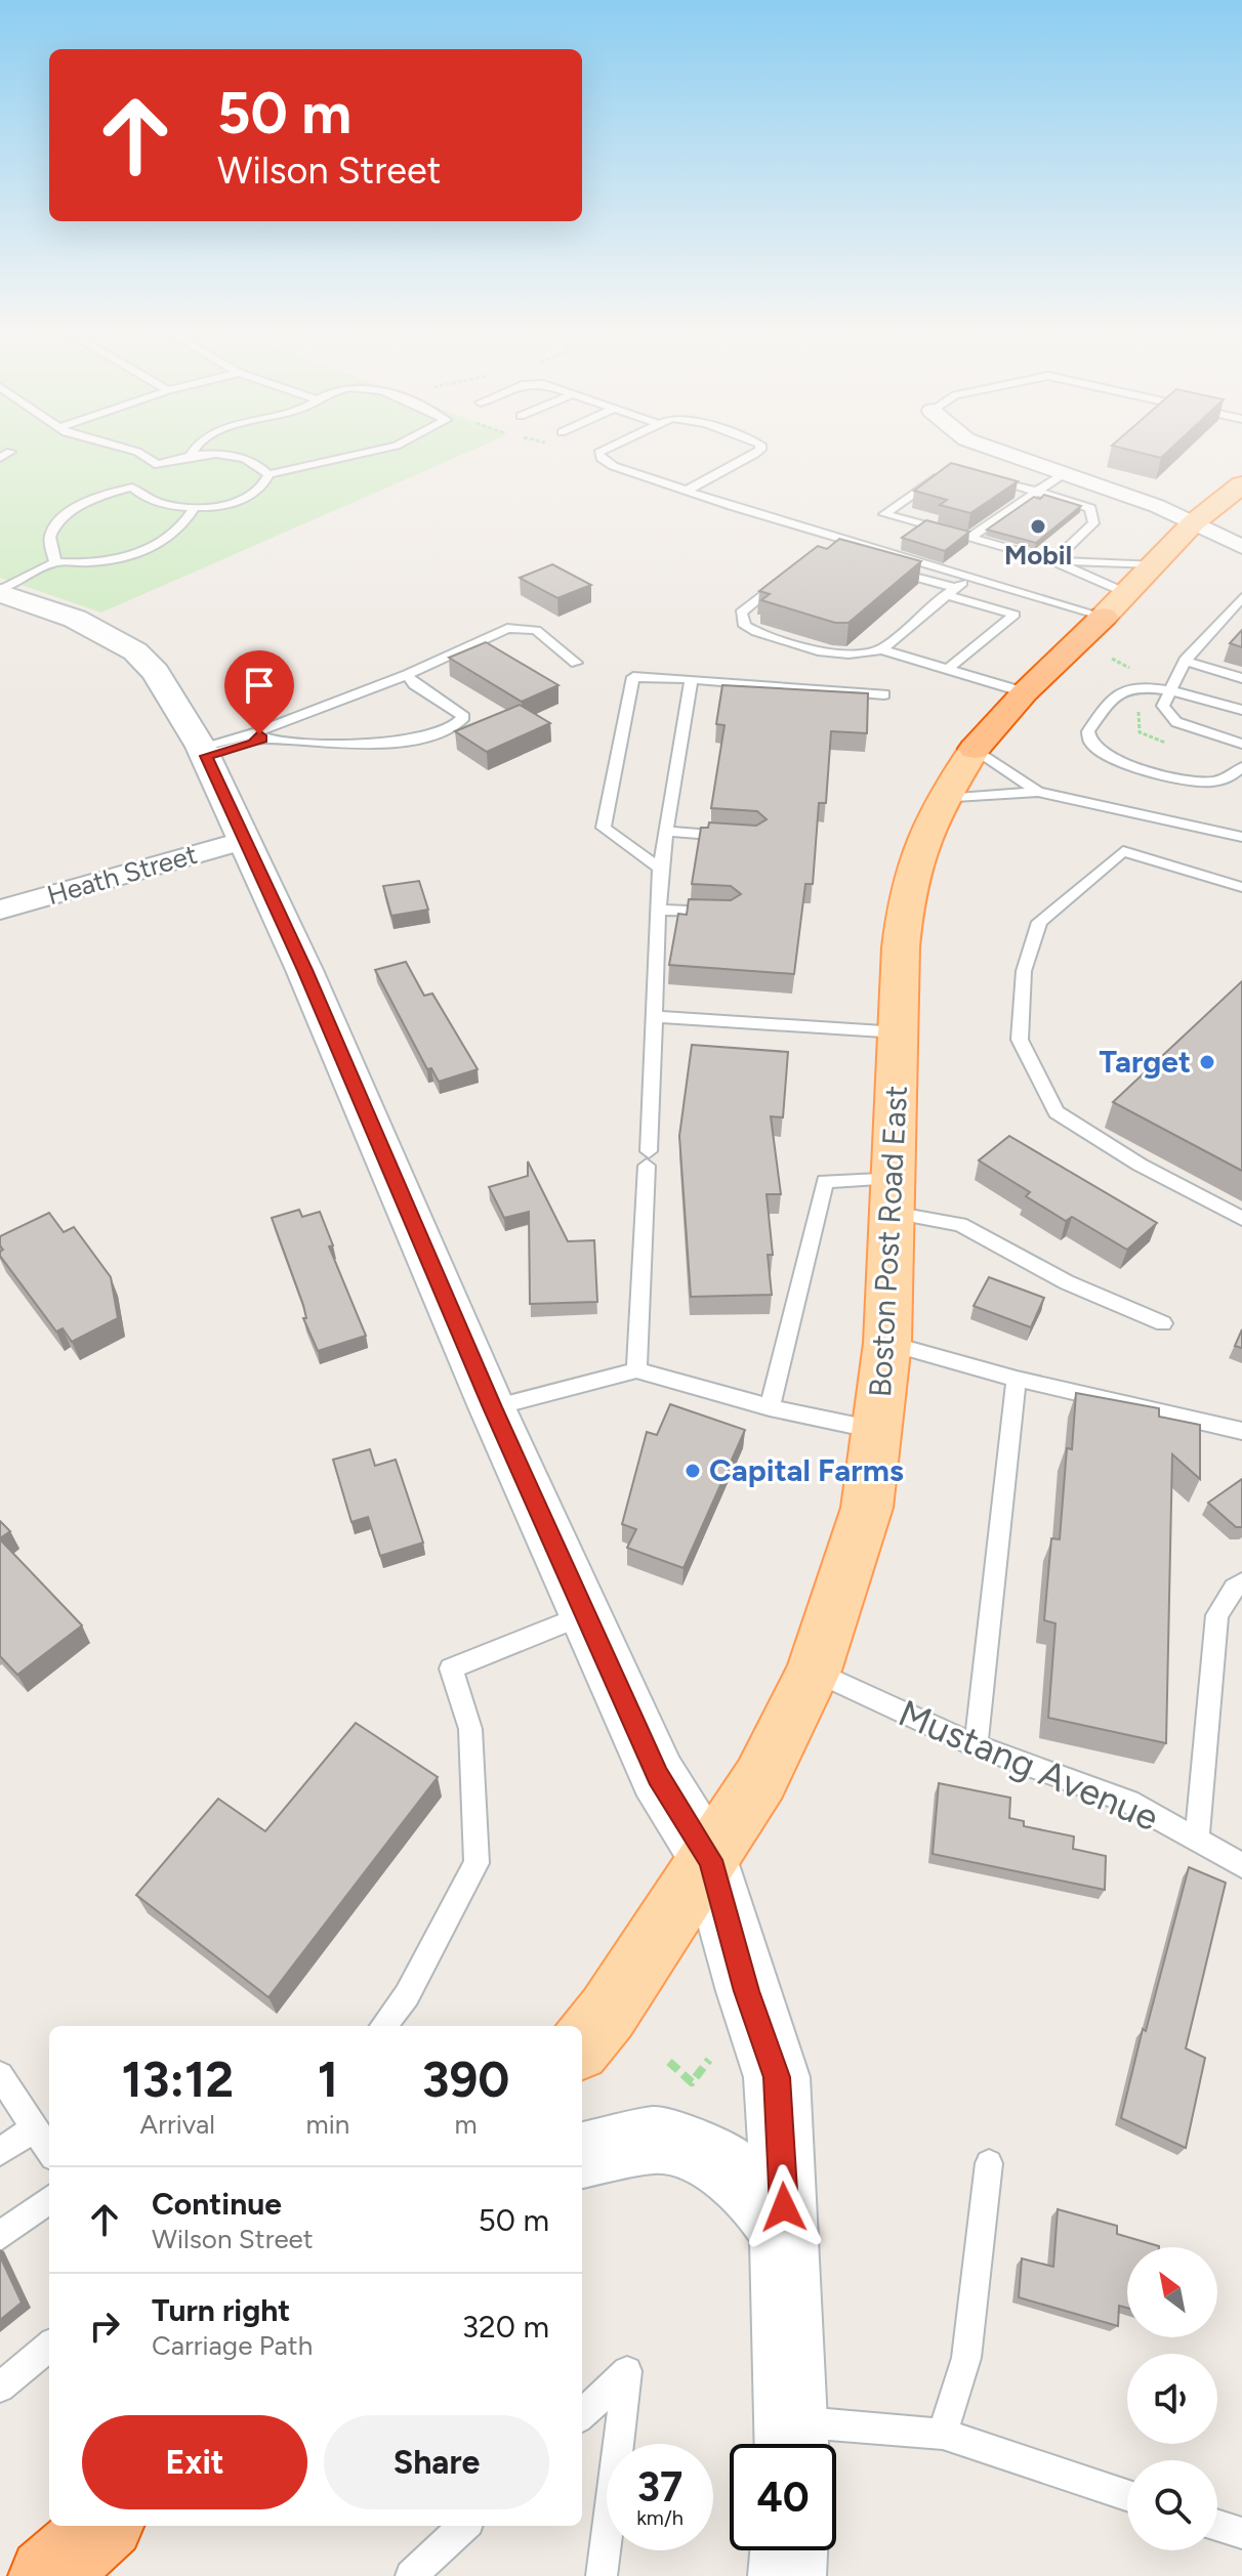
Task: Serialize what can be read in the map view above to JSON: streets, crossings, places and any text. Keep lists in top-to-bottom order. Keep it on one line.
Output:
{"streets":{"highway":["Boston Post Road East"],"street":["Heath Street"],"lane":["Mustang Avenue"]},"crossings":[["Boston Post Road East","Mustang Avenue"]],"places":["Mobil","Target","Capital Farms"],"north":"top left","page":{"turn":["50 m","Wilson Street"],"eta":["13:12","Arrival","1","min","390","m"],"list":[{"name":"Continue","note":"Wilson Street","value":"50 m"},{"name":"Turn right","note":"Carriage Path","value":"320 m"}],"buttons":["Exit","Share"],"speed":"37 km/h","limit":"40"}}
